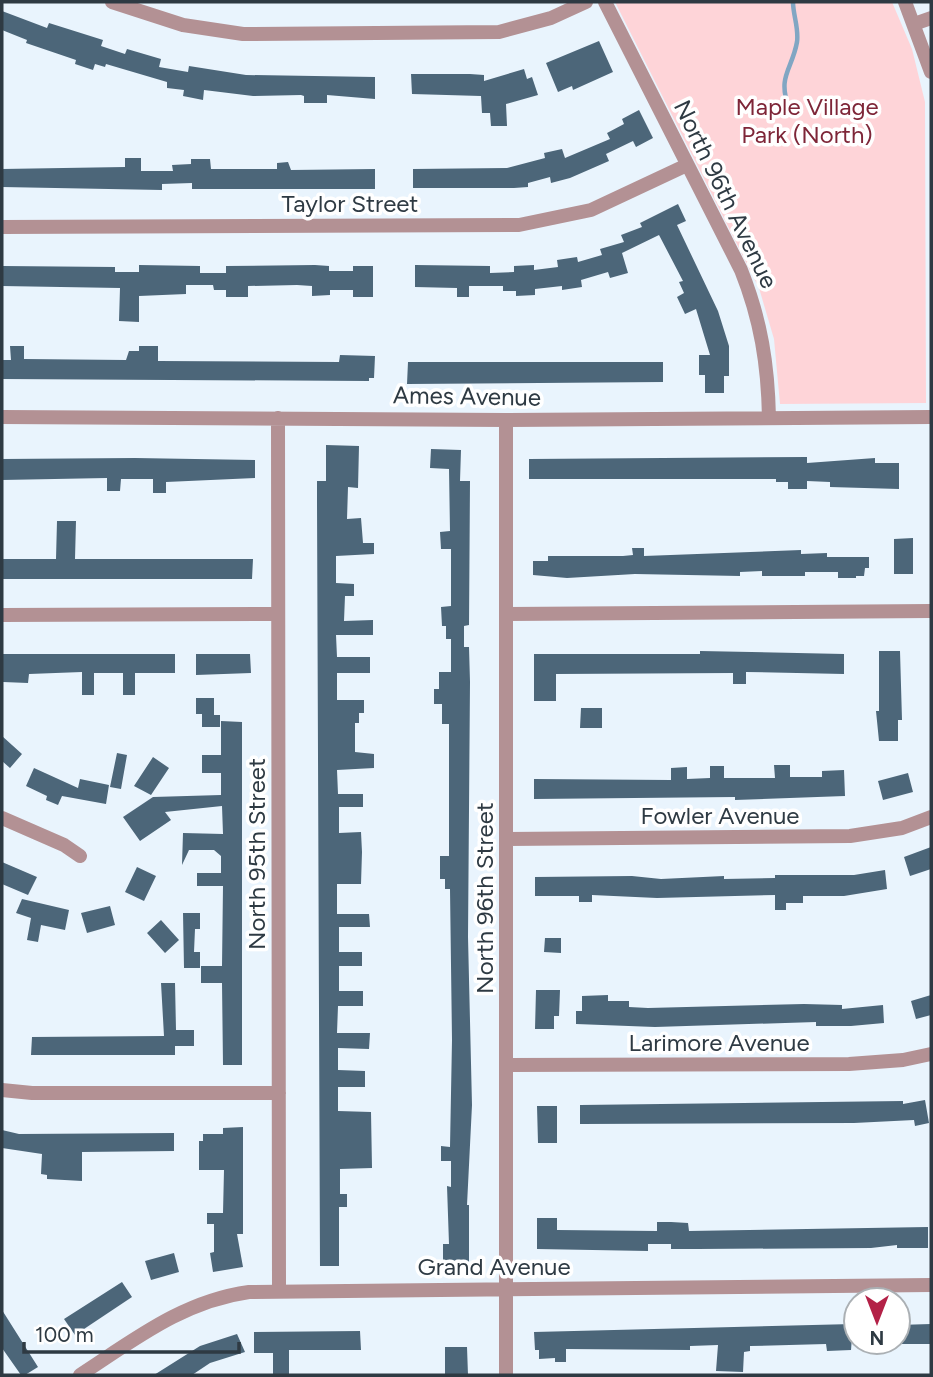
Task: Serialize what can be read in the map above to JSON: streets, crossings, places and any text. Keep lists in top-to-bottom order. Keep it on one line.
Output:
{"streets":{"street":["North 96th Avenue","Taylor Street","Ames Avenue","Fowler Avenue","North 95th Street","North 96th Street","Larimore Avenue","Grand Avenue"]},"crossings":[["North 96th Avenue","Taylor Street"],["North 96th Avenue","Ames Avenue"],["Ames Avenue","North 95th Street"],["Ames Avenue","North 96th Street"],["Fowler Avenue","North 96th Street"],["North 95th Street","Grand Avenue"],["North 96th Street","Larimore Avenue"],["North 96th Street","Grand Avenue"]],"parks":["Maple Village Park (North)"],"scale_bar":"100 m","north":"bottom"}
